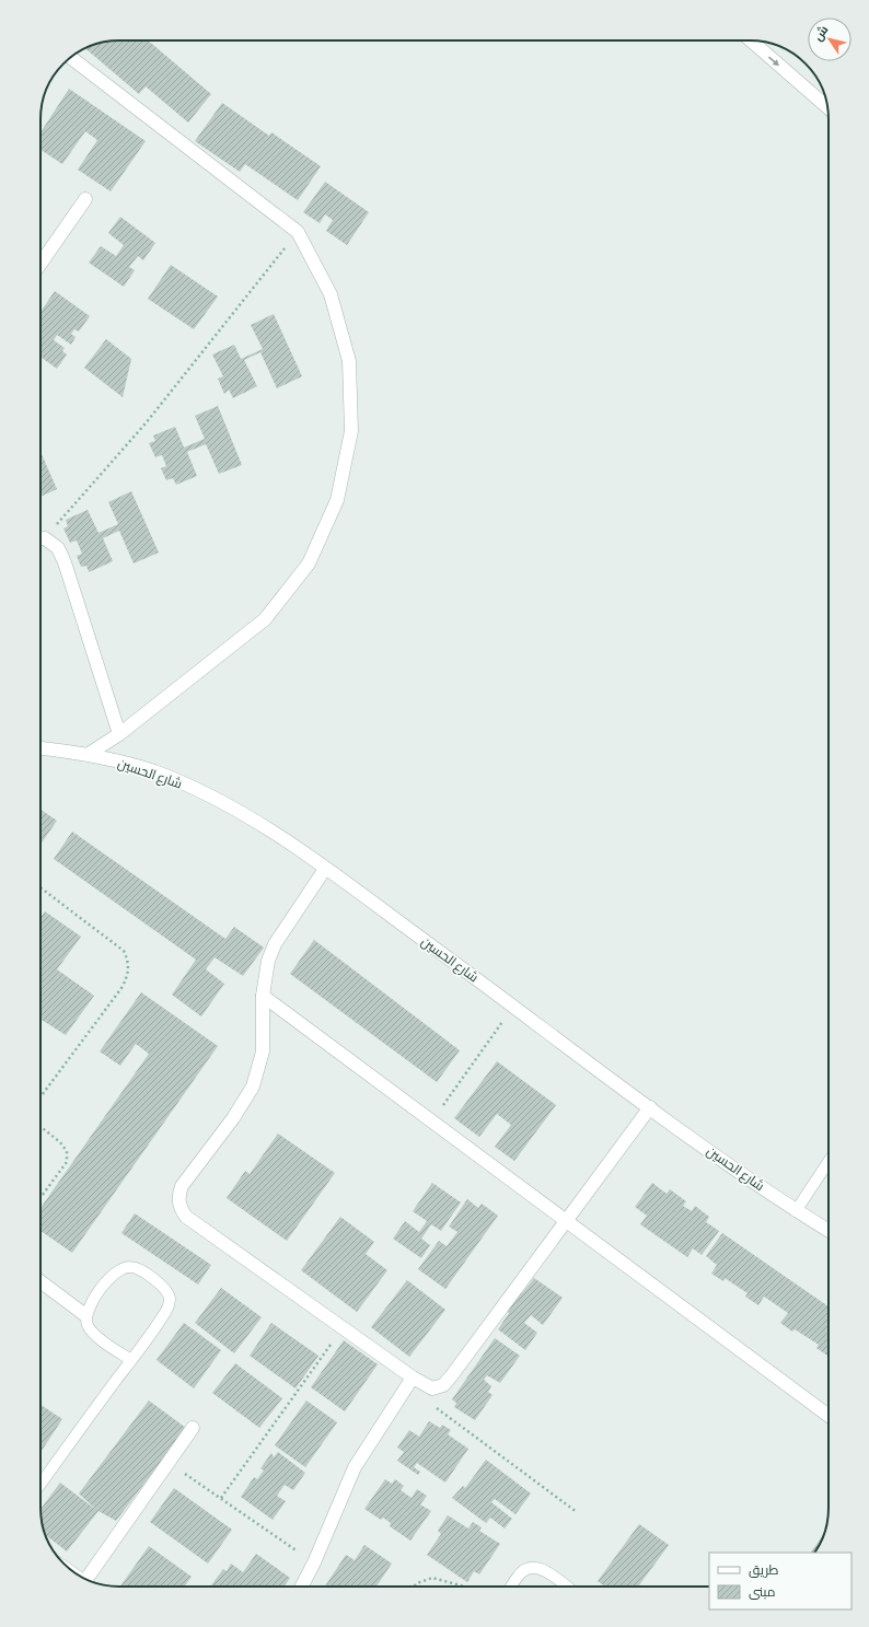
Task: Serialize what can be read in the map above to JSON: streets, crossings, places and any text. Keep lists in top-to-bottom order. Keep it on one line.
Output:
{"streets":{"street":["شارع الحسين"]},"legend":["طريق","مبنى"],"north":"top left"}
